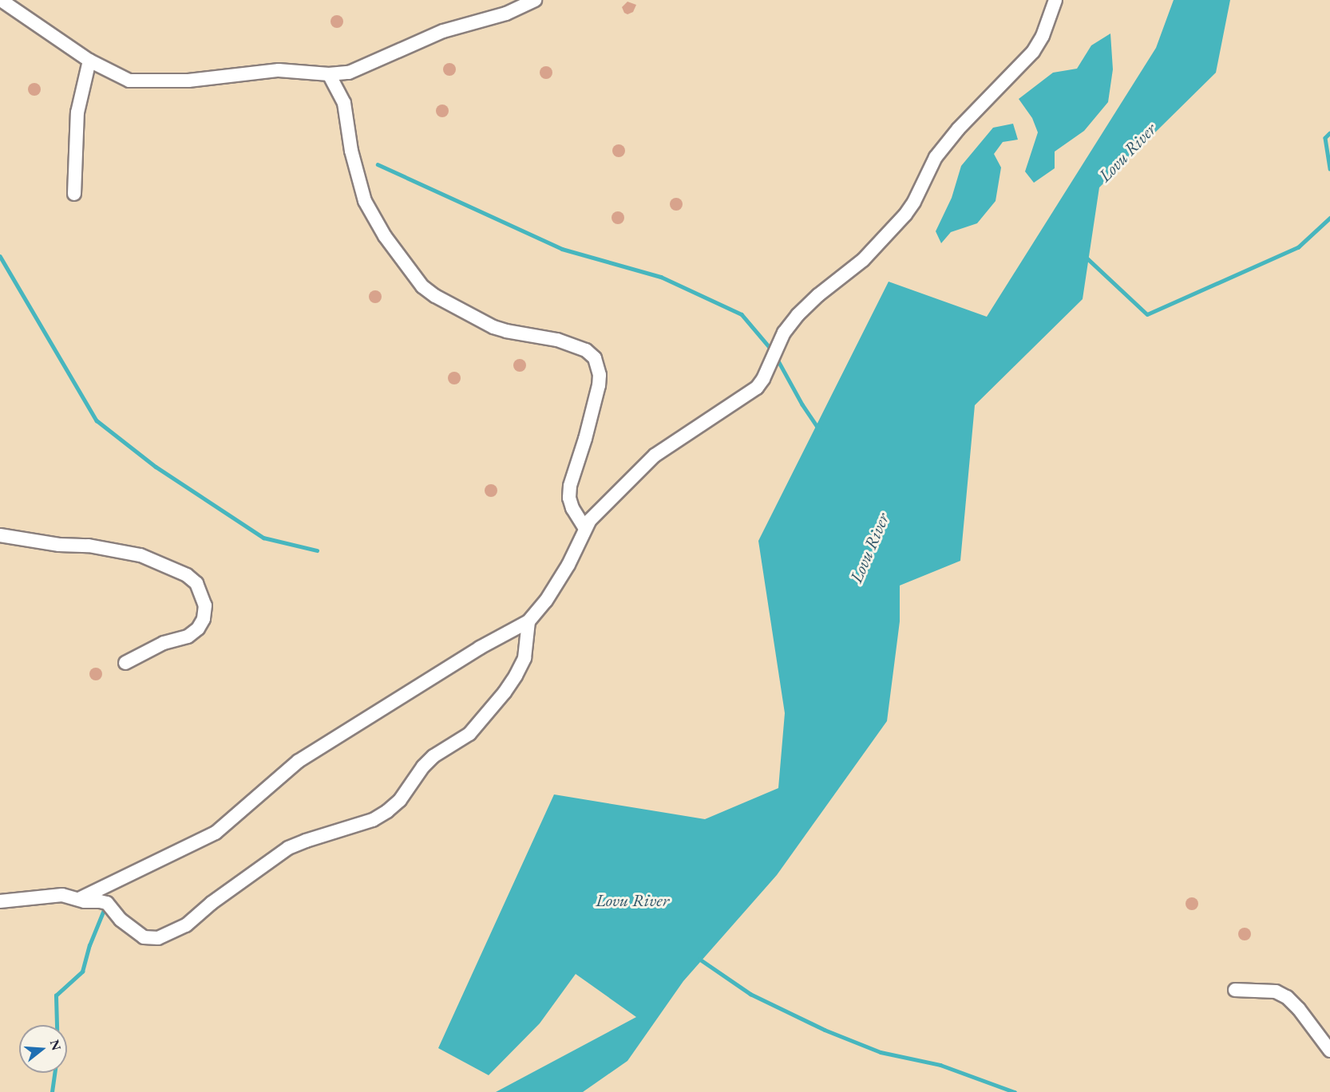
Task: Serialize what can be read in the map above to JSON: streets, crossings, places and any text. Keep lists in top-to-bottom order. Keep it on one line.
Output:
{"water":["Lovu River"],"north":"right"}
